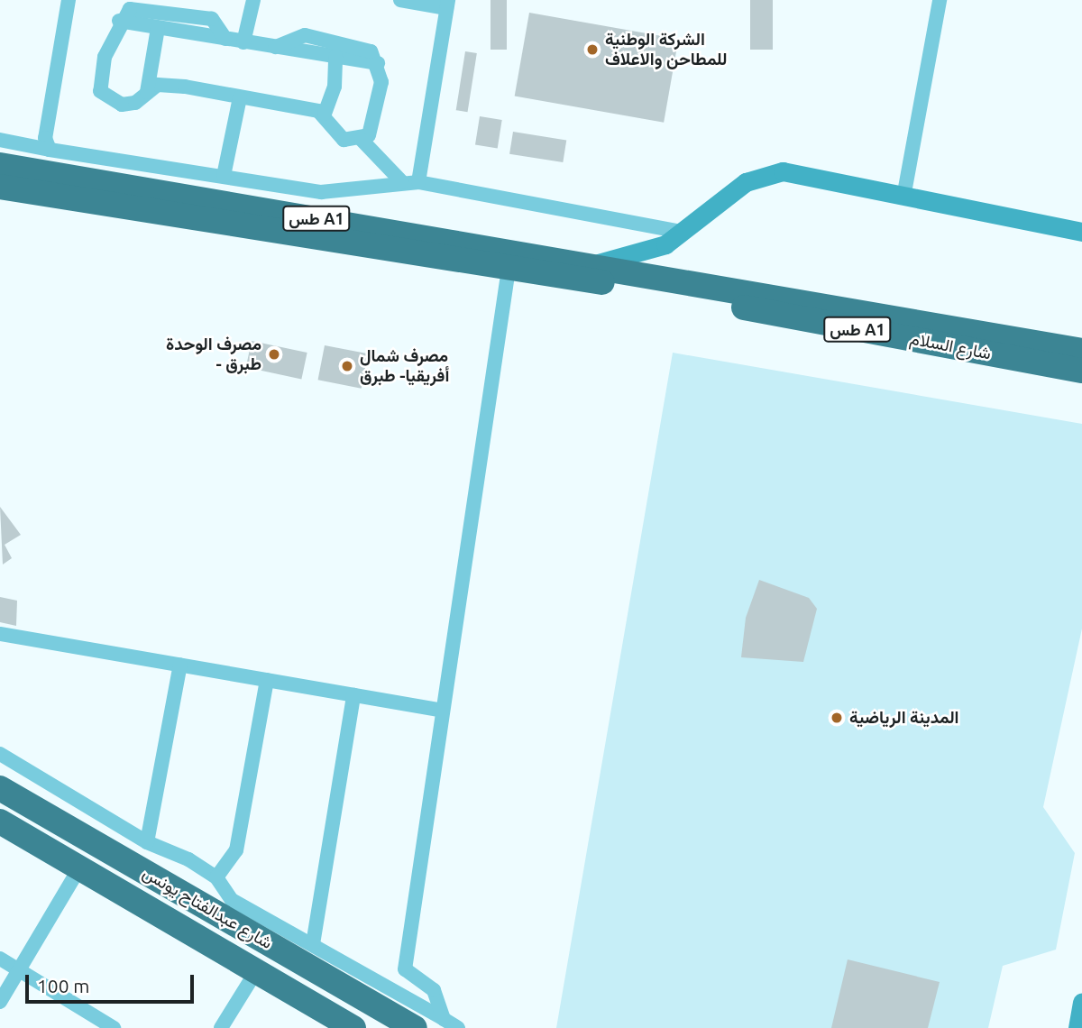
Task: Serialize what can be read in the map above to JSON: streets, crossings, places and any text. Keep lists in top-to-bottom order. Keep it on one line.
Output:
{"streets":{"highway":["طس A1","شارع السلام","شارع عبدالفتاح يونس"]},"crossings":[["طس A1","شارع السلام"]],"places":["الشركة الوطنية للمطاحن والاعلاف","مصرف الوحدة - طبرق","مصرف شمال أفريقيا- طبرق","المدينة الرياضية"],"scale_bar":"100 m"}
